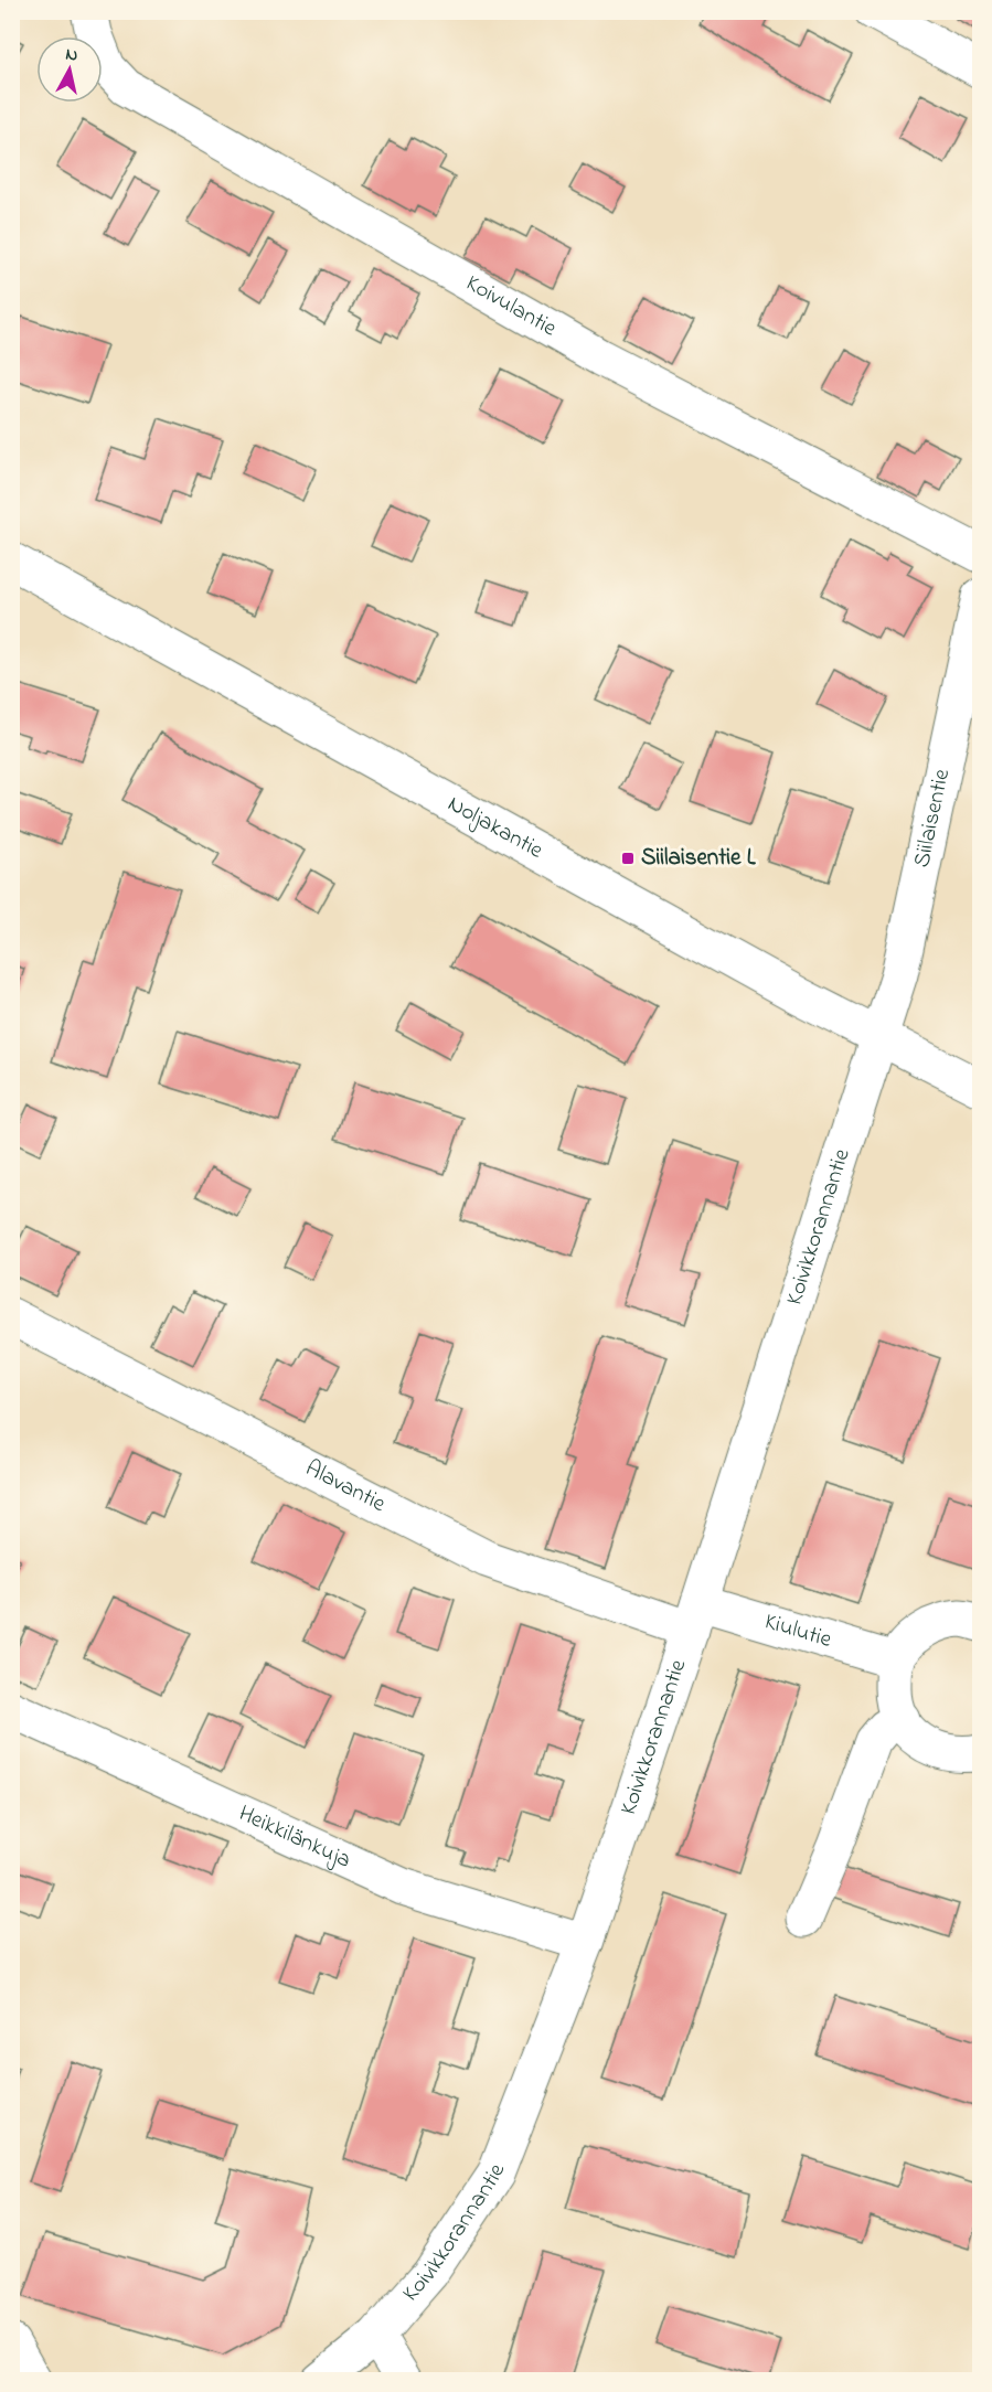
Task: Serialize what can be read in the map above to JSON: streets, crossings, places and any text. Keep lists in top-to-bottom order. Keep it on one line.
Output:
{"streets":{"street":["Koivulantie","Siilaisentie","Noljakantie","Koivikkorannantie","Alavantie","Kiulutie","Heikkilänkuja"]},"crossings":[["Siilaisentie","Noljakantie"],["Siilaisentie","Koivikkorannantie"],["Noljakantie","Koivikkorannantie"],["Koivikkorannantie","Alavantie"],["Koivikkorannantie","Kiulutie"],["Koivikkorannantie","Heikkilänkuja"],["Alavantie","Kiulutie"]],"places":{"transit":["Siilaisentie L"]},"north":"top"}
